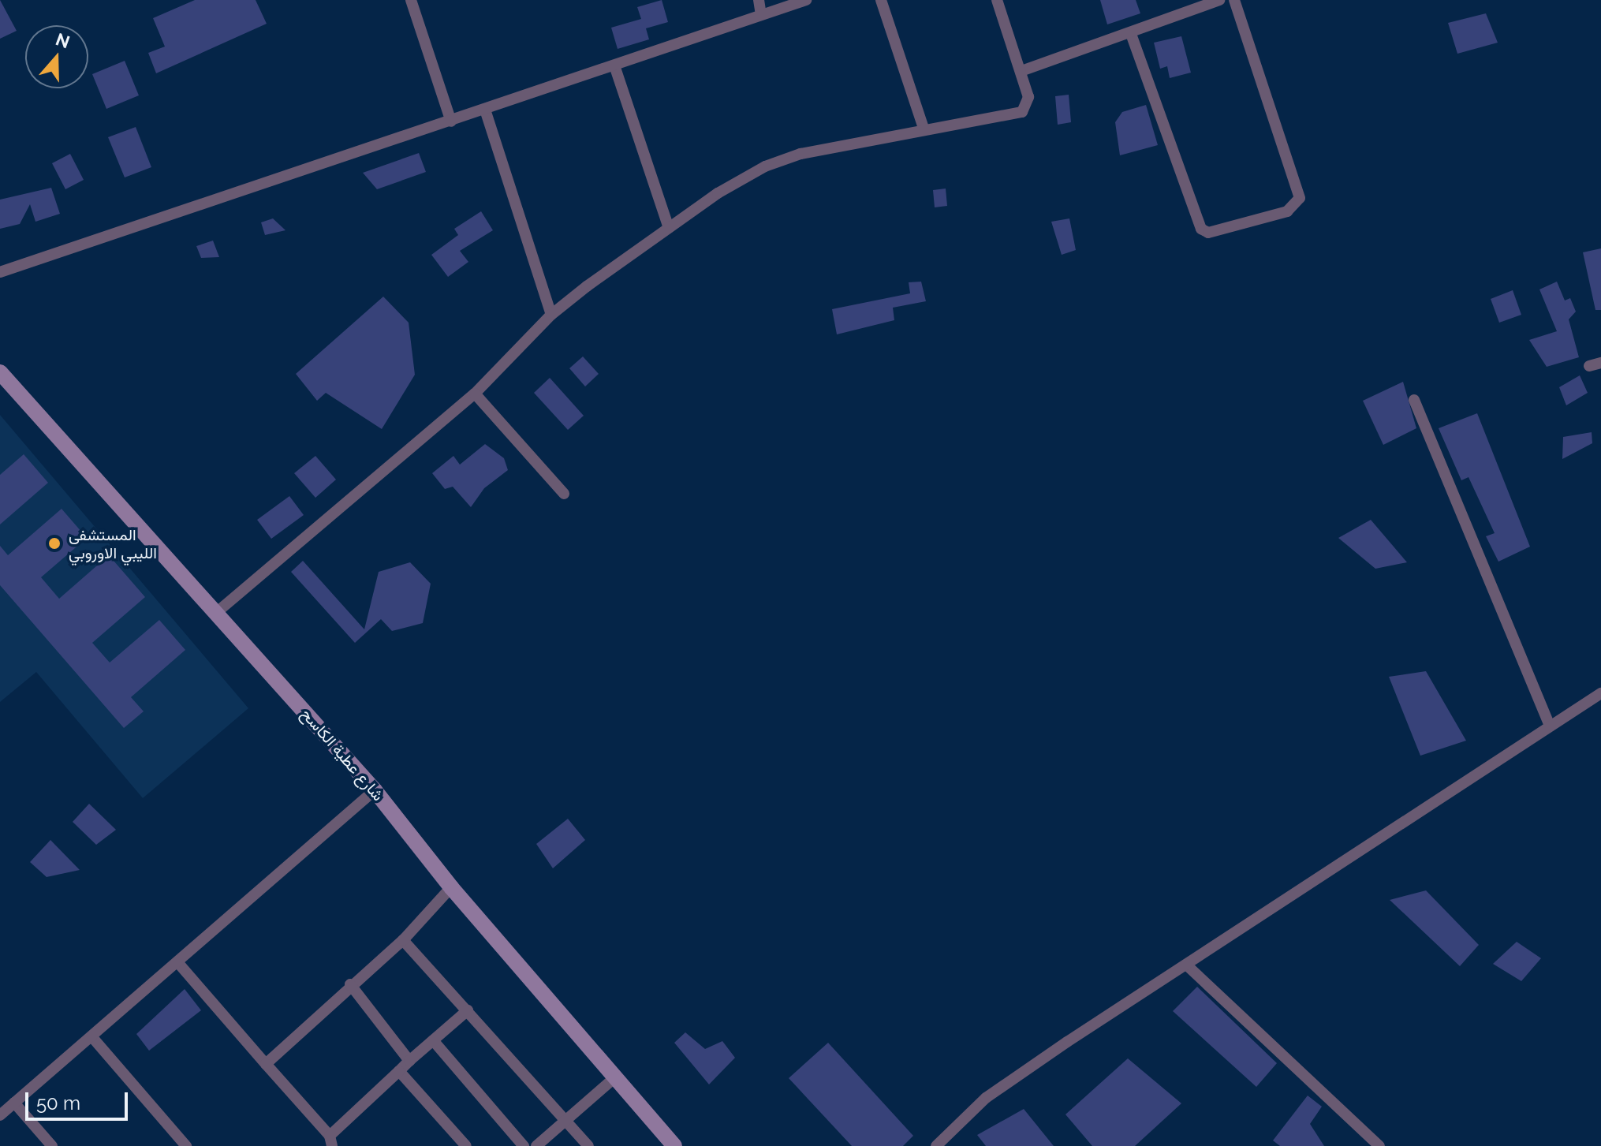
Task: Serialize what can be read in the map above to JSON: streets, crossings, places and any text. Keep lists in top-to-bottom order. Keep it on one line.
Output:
{"streets":{"street":["شارع عطية الكاسح"]},"places":["المستشفی الليبي الاوروبي"],"scale_bar":"50 m","north":"top"}
